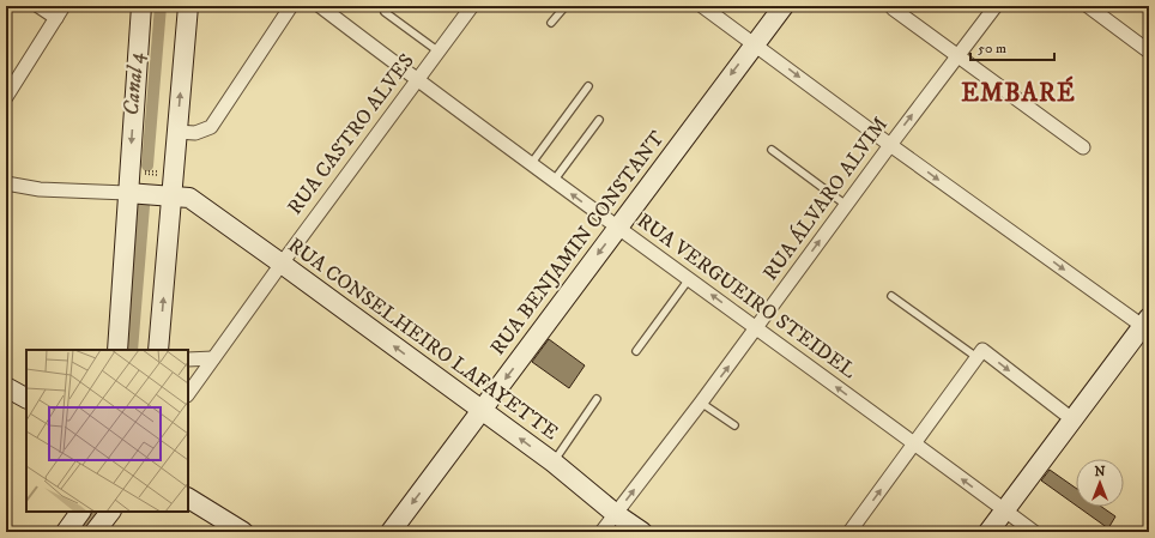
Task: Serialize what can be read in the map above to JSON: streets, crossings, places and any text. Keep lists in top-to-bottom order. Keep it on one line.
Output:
{"streets":{"main road":["RUA BENJAMIN CONSTANT","RUA CONSELHEIRO LAFAYETTE"],"street":["RUA CASTRO ALVES","RUA ÁLVARO ALVIM","RUA VERGUEIRO STEIDEL"]},"crossings":[["RUA CASTRO ALVES","RUA VERGUEIRO STEIDEL"],["RUA CASTRO ALVES","RUA CONSELHEIRO LAFAYETTE"],["RUA ÁLVARO ALVIM","RUA VERGUEIRO STEIDEL"],["RUA ÁLVARO ALVIM","RUA CONSELHEIRO LAFAYETTE"],["RUA BENJAMIN CONSTANT","RUA VERGUEIRO STEIDEL"],["RUA BENJAMIN CONSTANT","RUA CONSELHEIRO LAFAYETTE"]],"one_way":["RUA ÁLVARO ALVIM","RUA BENJAMIN CONSTANT","RUA VERGUEIRO STEIDEL","RUA CONSELHEIRO LAFAYETTE"],"districts":["EMBARÉ"],"water":["Canal 4"],"scale_bar":"50 m","north":"top"}
